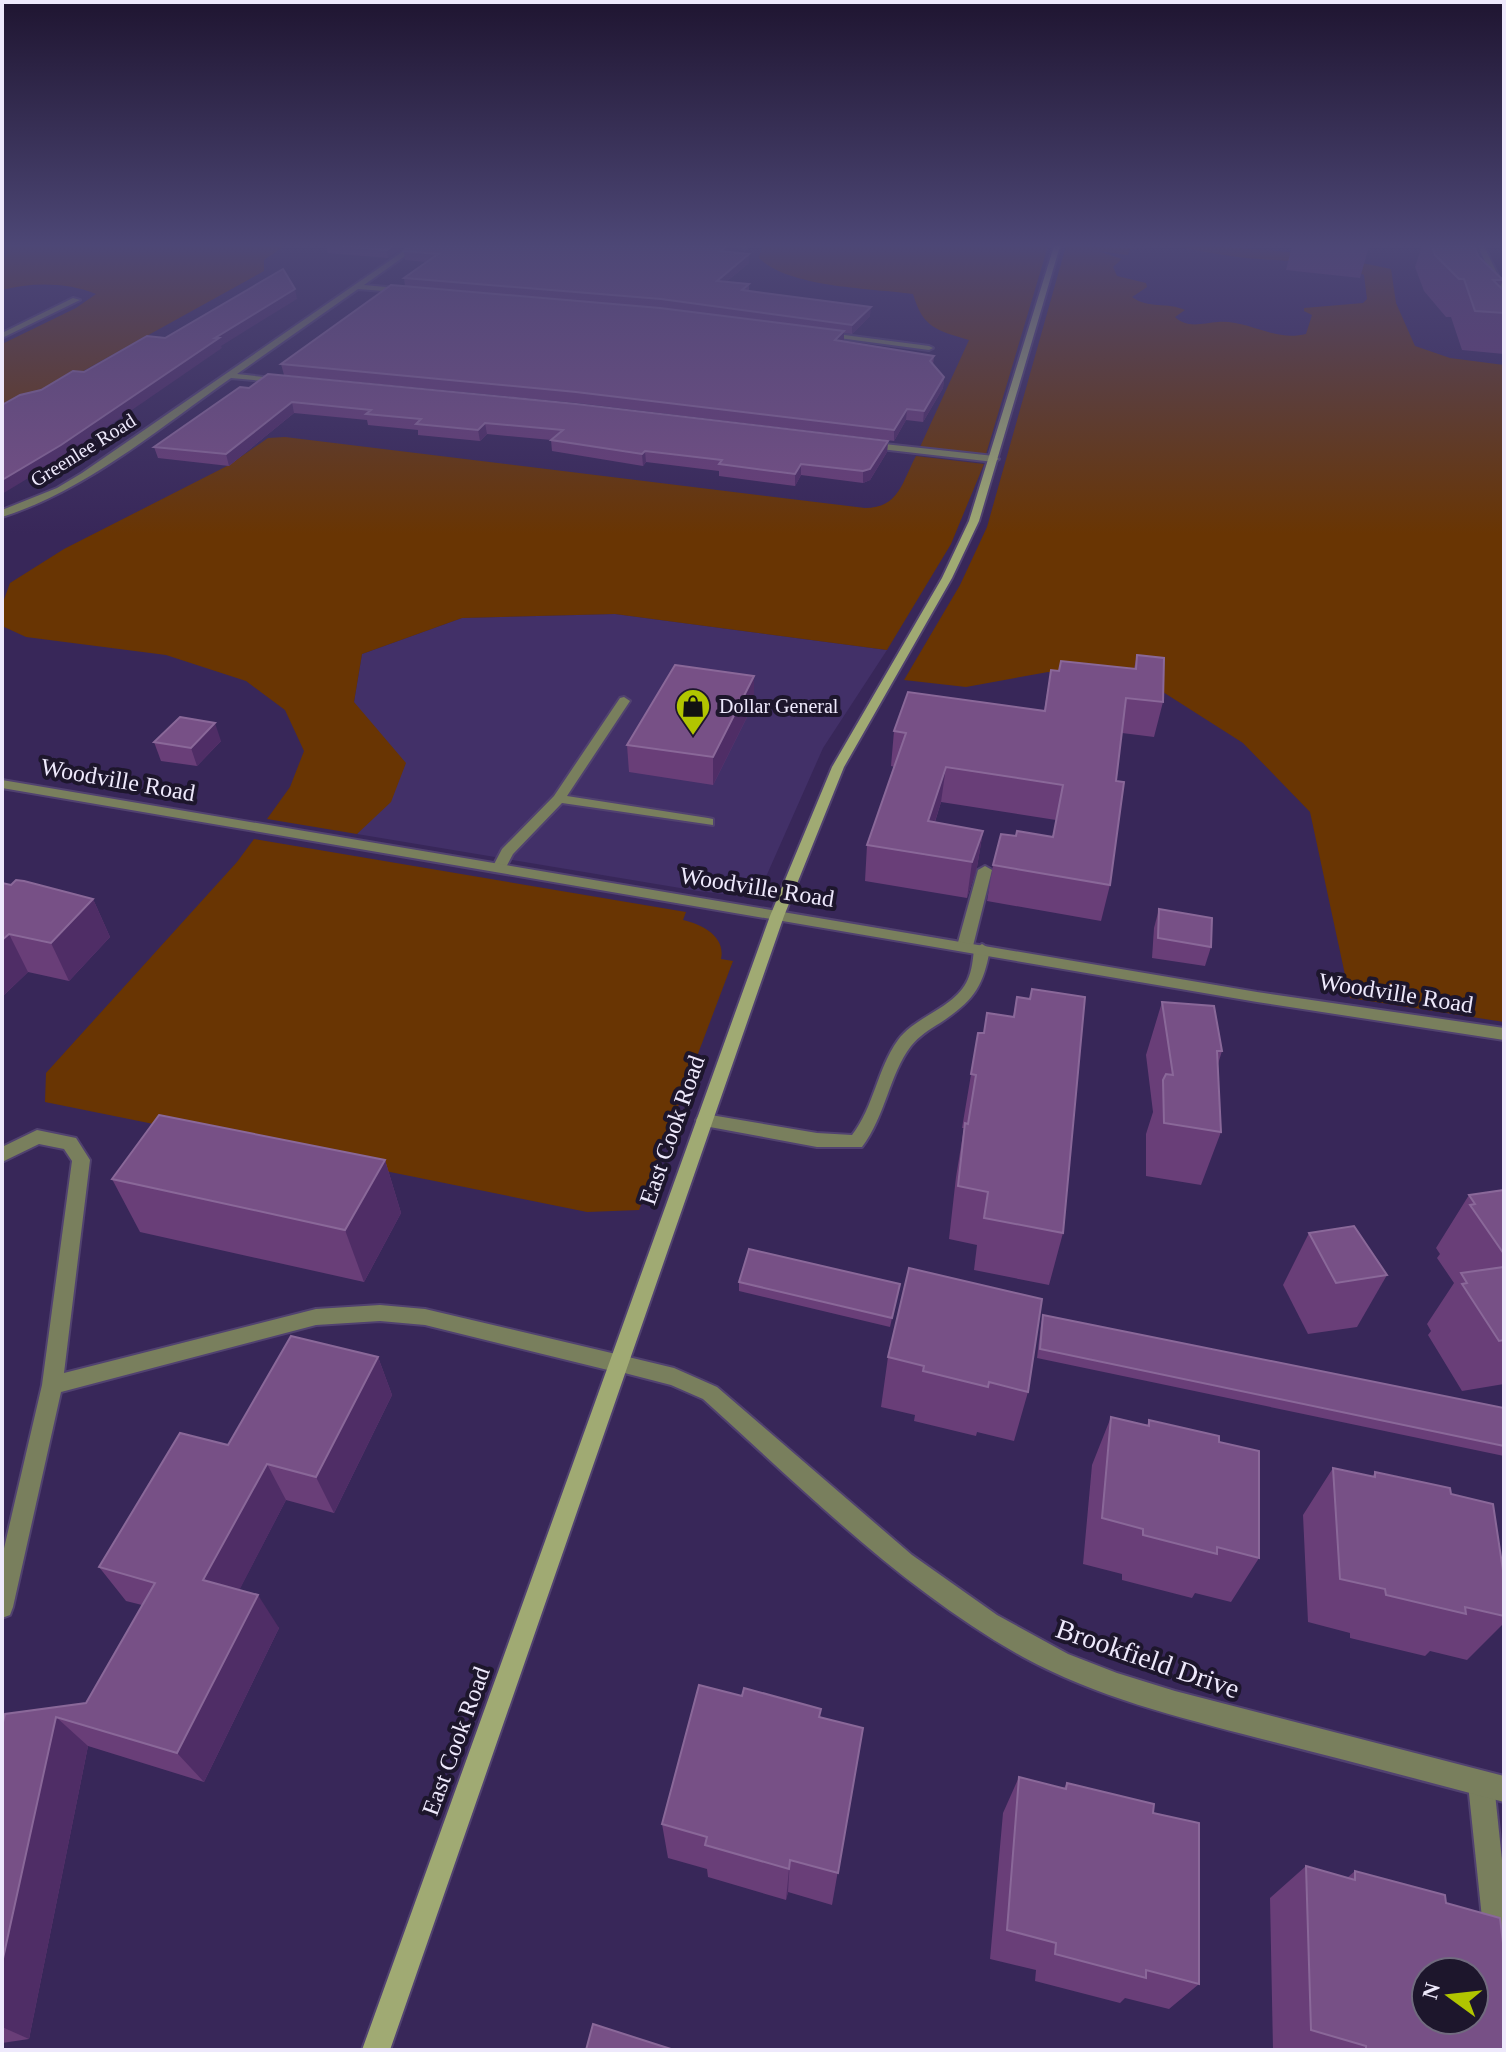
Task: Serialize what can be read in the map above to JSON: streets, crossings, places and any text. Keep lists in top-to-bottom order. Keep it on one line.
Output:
{"streets":{"main road":["East Cook Road"],"street":["Greenlee Road","Woodville Road","Brookfield Drive"]},"crossings":[["Woodville Road","East Cook Road"],["East Cook Road","Brookfield Drive"]],"places":{"shop":["Dollar General"]},"north":"left"}
